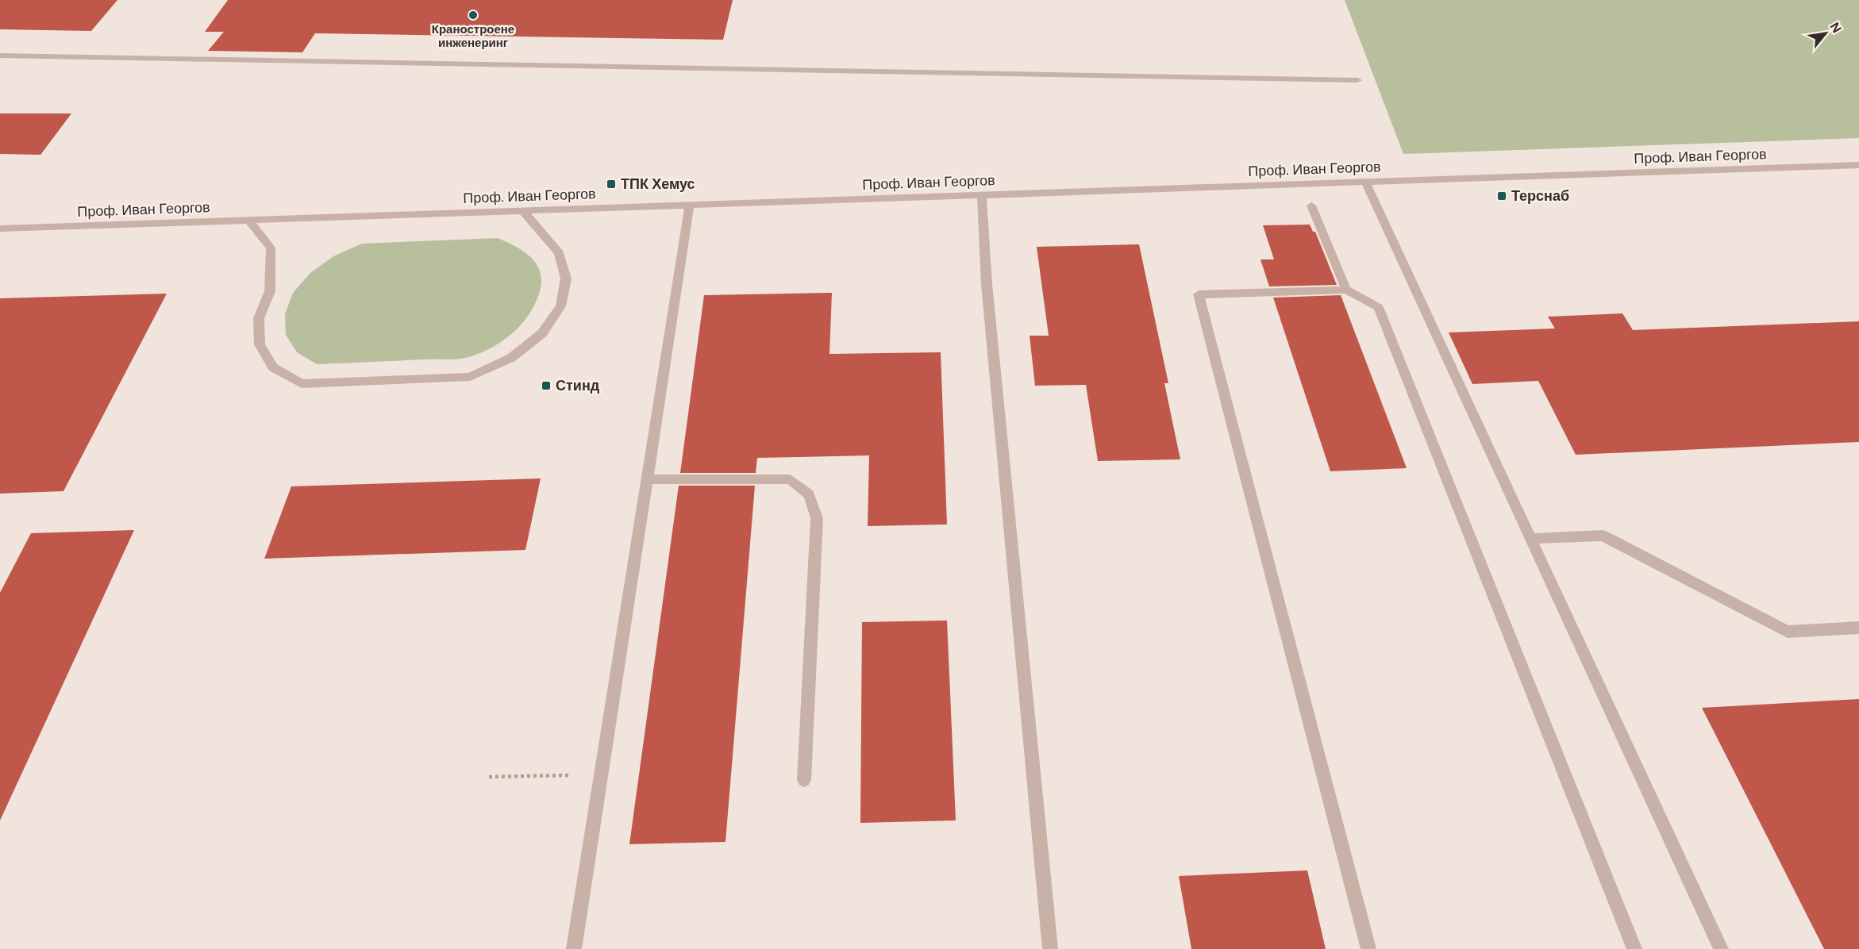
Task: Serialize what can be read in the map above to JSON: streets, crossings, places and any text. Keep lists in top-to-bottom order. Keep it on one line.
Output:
{"streets":{"street":["Проф. Иван Георгов"]},"places":{"other":["Краностроене инженеринг"],"transit":["ТПК Хемус","Терснаб","Стинд"]},"north":"top right"}
